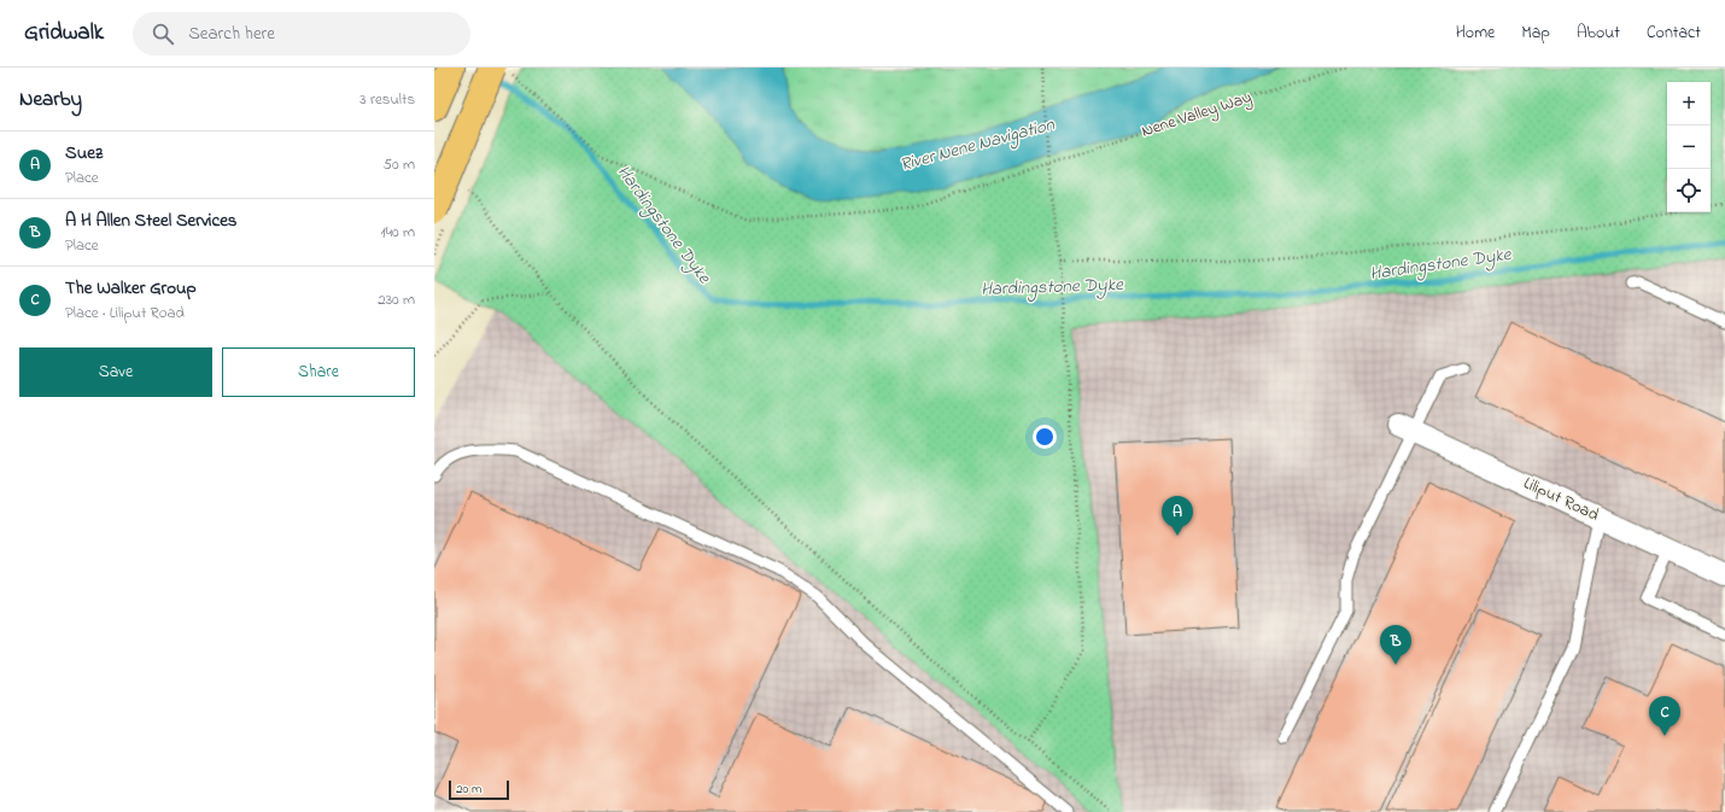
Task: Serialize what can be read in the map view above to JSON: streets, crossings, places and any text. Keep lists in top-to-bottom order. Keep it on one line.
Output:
{"streets":{"street":["Liliput Road"],"path":["Nene Valley Way"]},"water":["River Nene Navigation","Hardingstone Dyke"],"scale_bar":"20 m","page":{"header":"Gridwalk","search":"Search here","nav":["Home","Map","About","Contact"],"heading":["Nearby","3 results"],"map_buttons":["+","−"],"list":[{"mark":"A","name":"Suez","note":"Place","value":"50 m"},{"mark":"B","name":"A H Allen Steel Services","note":"Place","value":"140 m"},{"mark":"C","name":"The Walker Group","note":"Place · Liliput Road","value":"230 m"}],"buttons":["Save","Share"],"pins":["A","B","C"],"scale":"20 m"}}
